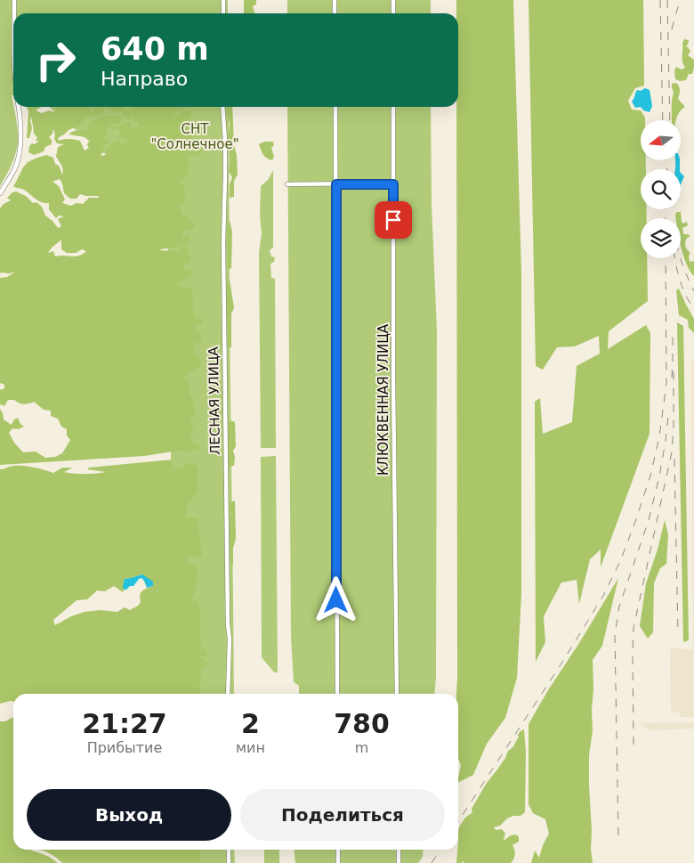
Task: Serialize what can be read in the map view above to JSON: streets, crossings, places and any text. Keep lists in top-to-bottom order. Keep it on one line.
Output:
{"streets":{"street":["КЛЮКВЕННАЯ УЛИЦА","ЛЕСНАЯ УЛИЦА"]},"parks":["СНТ \"Солнечное\""],"north":"left","page":{"turn":["640 m","Направо"],"eta":["21:27","Прибытие","2","мин","780","m"],"buttons":["Выход","Поделиться"]}}
